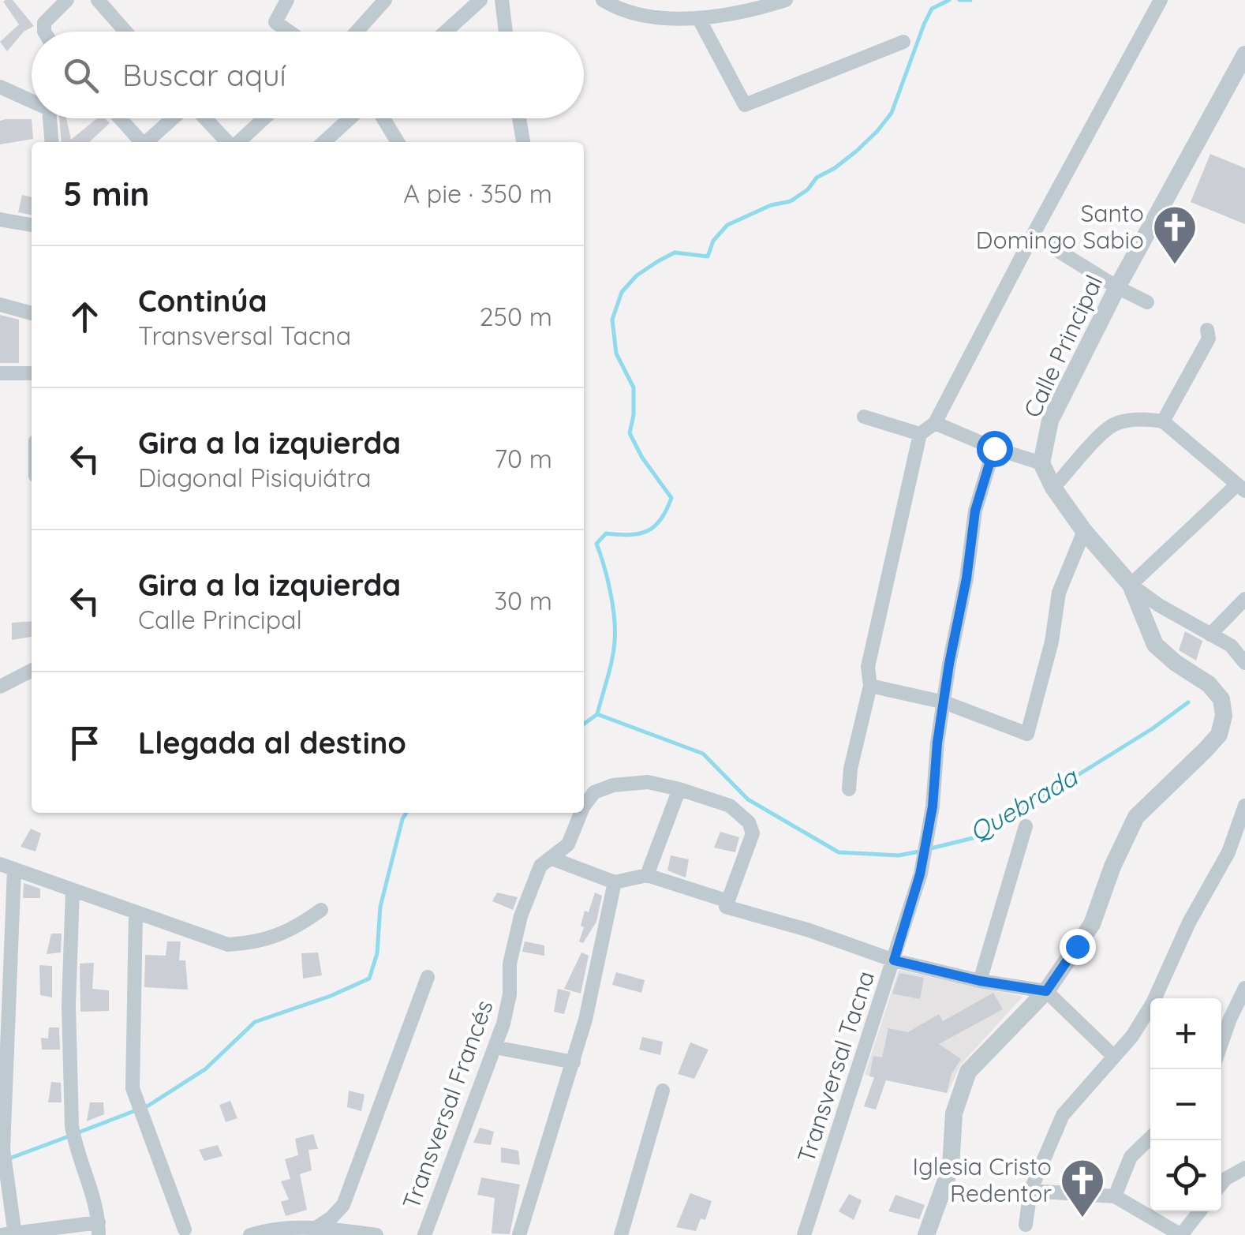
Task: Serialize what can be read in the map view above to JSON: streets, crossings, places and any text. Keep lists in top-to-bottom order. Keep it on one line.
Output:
{"streets":{"street":["Calle Principal","Transversal Tacna","Transversal Francés"]},"water":["Quebrada"],"places":{"church":["Santo Domingo Sabio","Iglesia Cristo Redentor"]},"page":{"search":"Buscar aquí","heading":["5 min","A pie · 350 m"],"list":[["Continúa","Transversal Tacna","250 m"],["Gira a la izquierda","Diagonal Pisiquiátra","70 m"],["Gira a la izquierda","Calle Principal","30 m"],"Llegada al destino"],"map_buttons":["+","−"]}}
